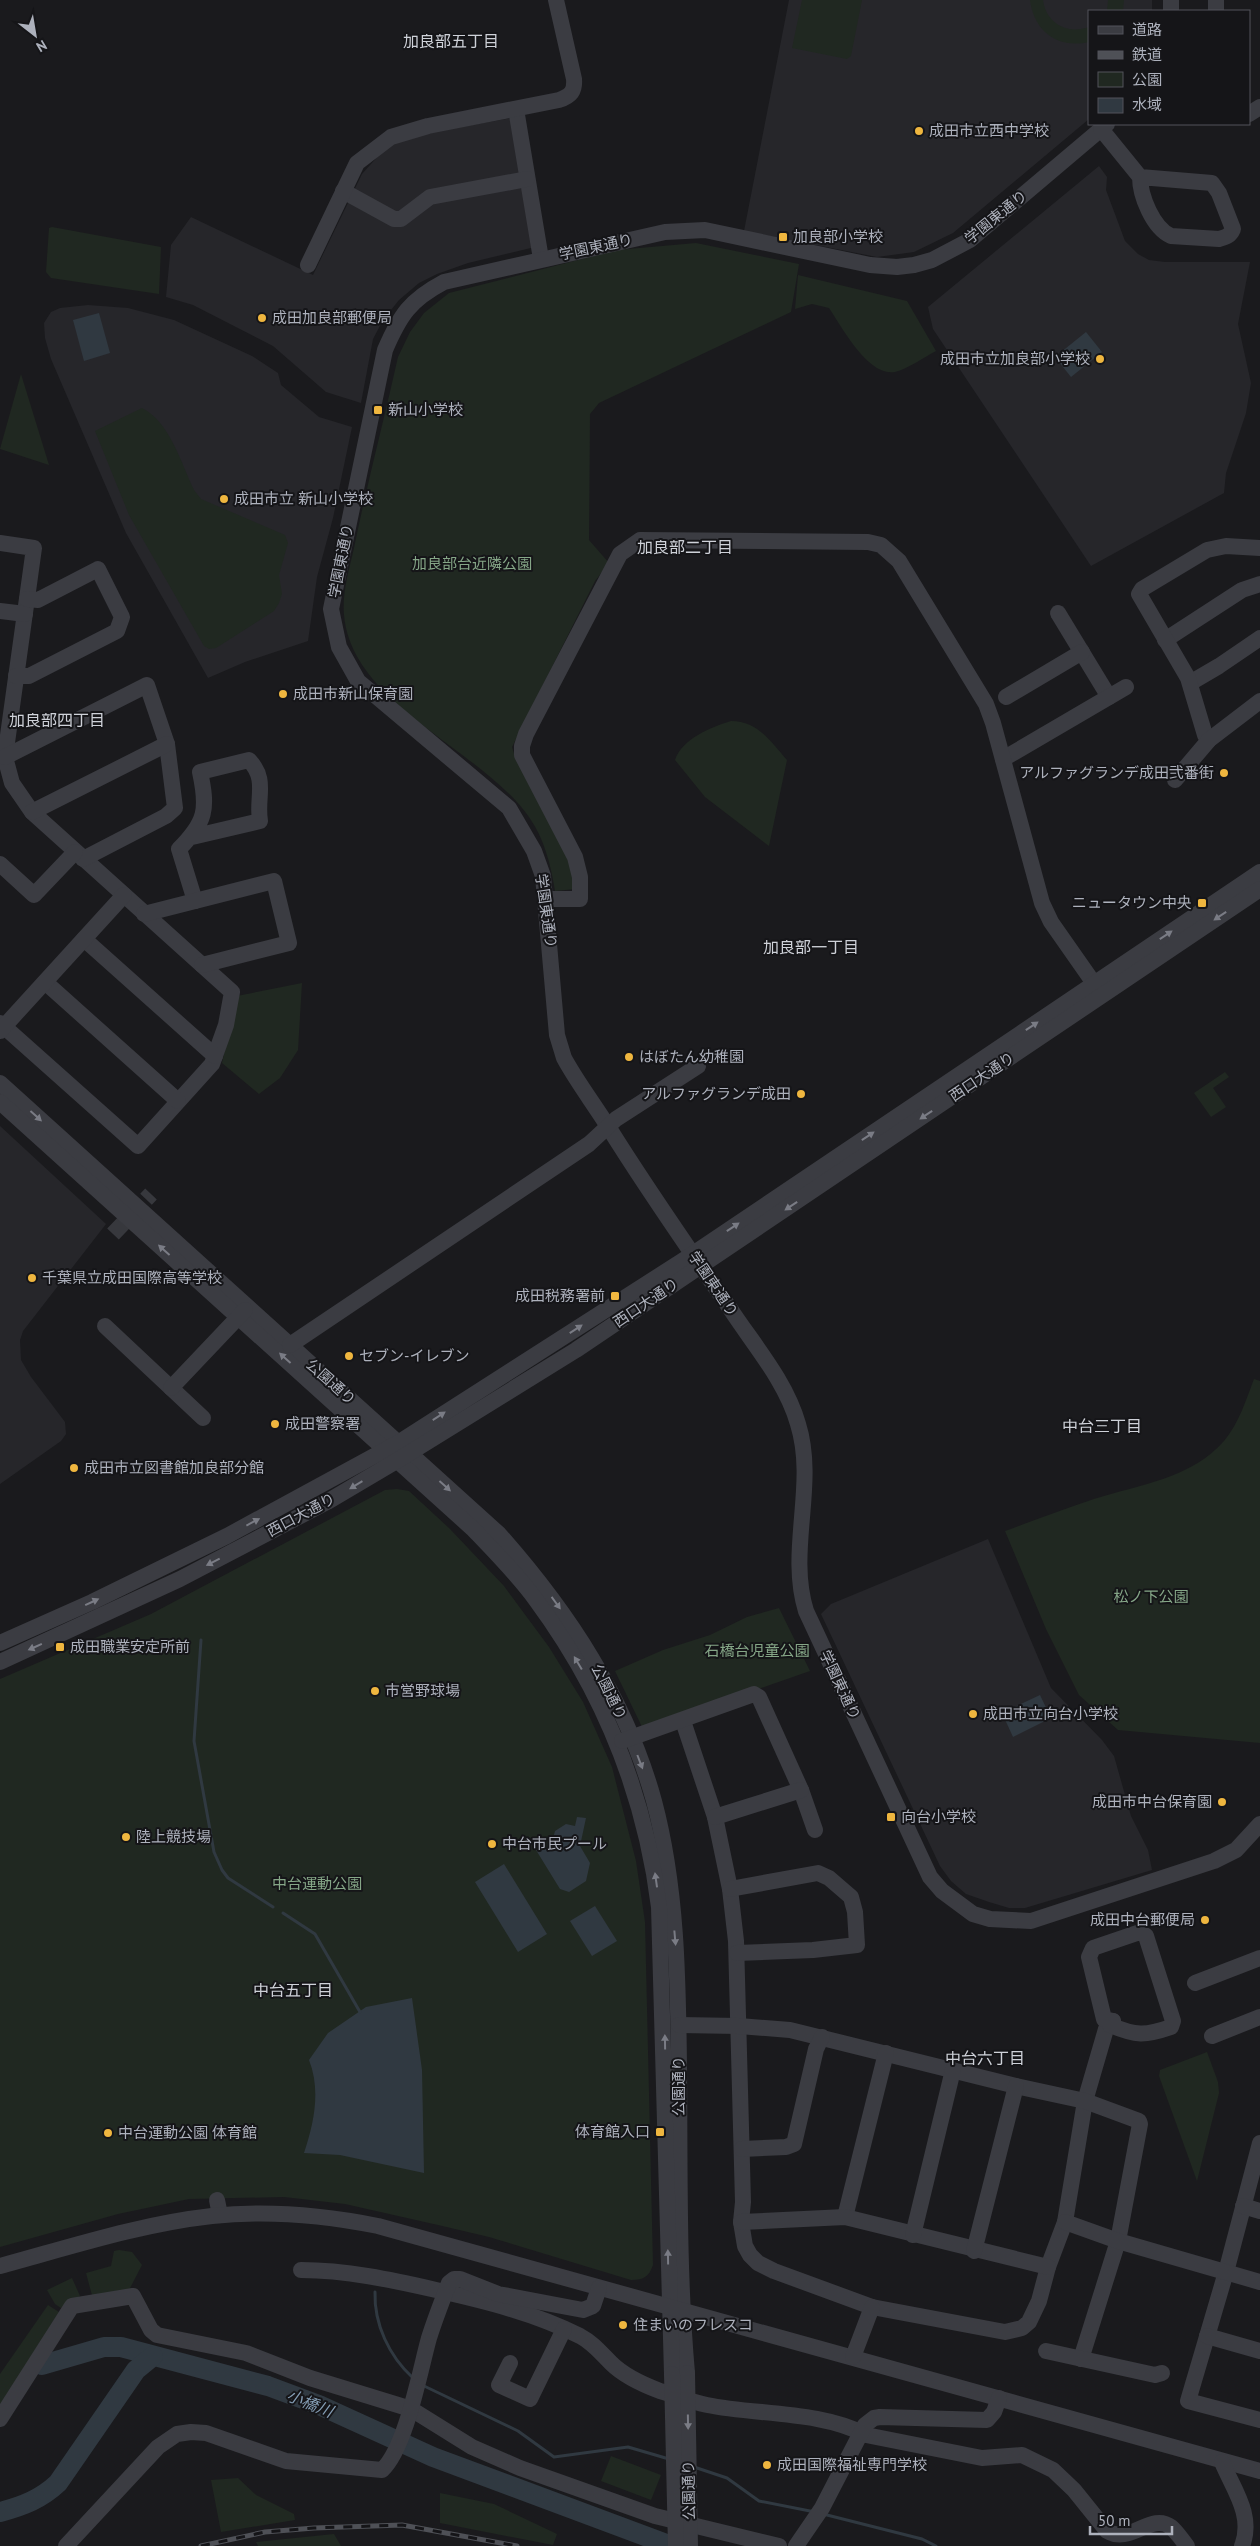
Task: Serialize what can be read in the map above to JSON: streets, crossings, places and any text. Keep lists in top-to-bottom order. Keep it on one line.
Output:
{"streets":{"street":["学園東通り","西口大通り","公園通り"]},"crossings":[["学園東通り","西口大通り"],["西口大通り","公園通り"]],"districts":["加良部五丁目","加良部二丁目","加良部四丁目","加良部一丁目","中台三丁目","中台五丁目","中台六丁目"],"water":["小橋川"],"parks":["加良部台近隣公園","松ノ下公園","石橋台児童公園","中台運動公園"],"places":{"other":["成田市立西中学校","成田加良部郵便局","成田市立加良部小学校","成田市立 新山小学校","成田市新山保育園","アルファグランデ成田弐番街","はぼたん幼稚園","アルファグランデ成田","千葉県立成田国際高等学校","セブン-イレブン","成田警察署","成田市立図書館加良部分館","市営野球場","成田市立向台小学校","成田市中台保育園","陸上競技場","中台市民プール","成田中台郵便局","中台運動公園 体育館","住まいのフレスコ","成田国際福祉専門学校"],"transit":["加良部小学校","新山小学校","ニュータウン中央","成田税務署前","成田職業安定所前","向台小学校","体育館入口"]},"legend":["道路","鉄道","公園","水域"],"scale_bar":"50 m","north":"bottom right"}
